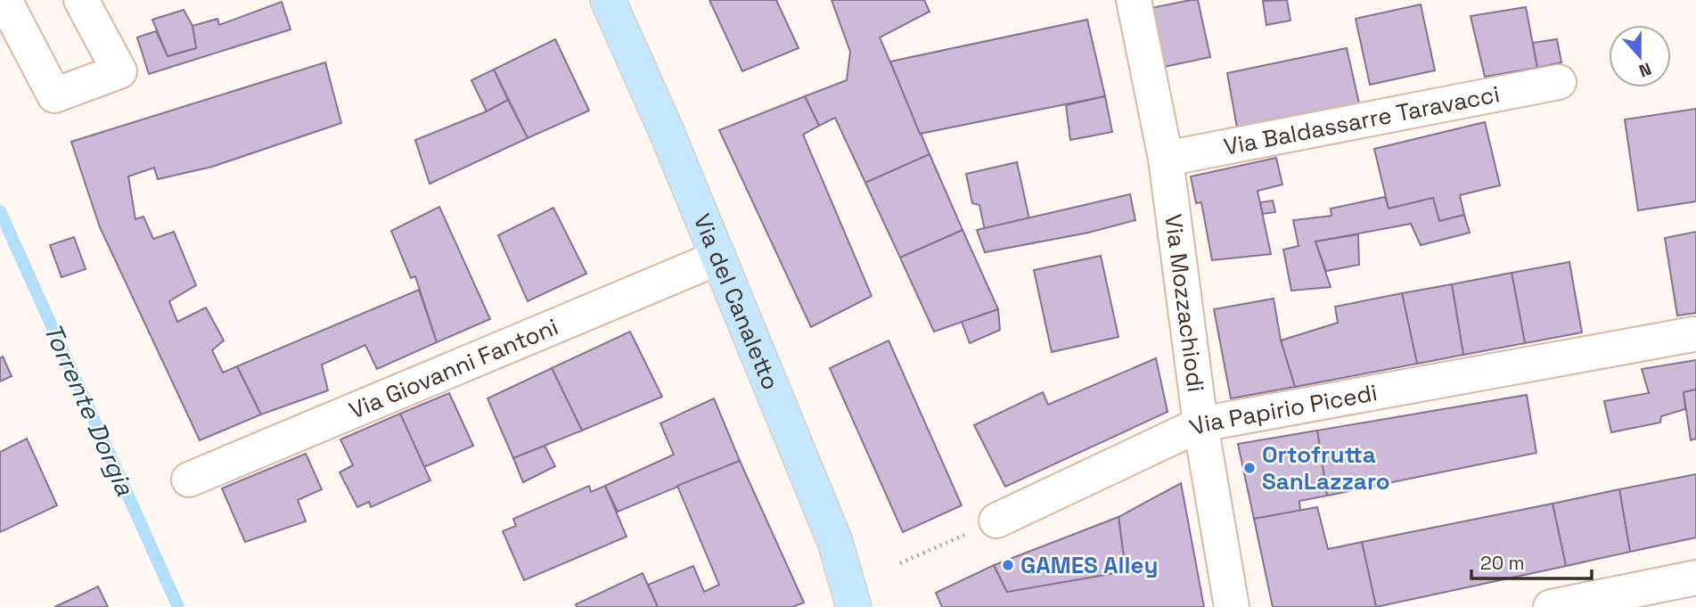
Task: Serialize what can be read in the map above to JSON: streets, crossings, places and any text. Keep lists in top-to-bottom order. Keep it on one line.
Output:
{"streets":{"main road":["Via del Canaletto"],"street":["Via Baldassarre Taravacci","Via Mozzachiodi","Via Giovanni Fantoni","Via Papirio Picedi"]},"crossings":[["Via Baldassarre Taravacci","Via Mozzachiodi"],["Via del Canaletto","Via Giovanni Fantoni"],["Via Mozzachiodi","Via Papirio Picedi"]],"water":["Torrente Dorgia"],"places":["Ortofrutta SanLazzaro","GAMES Alley"],"scale_bar":"20 m","north":"bottom"}
